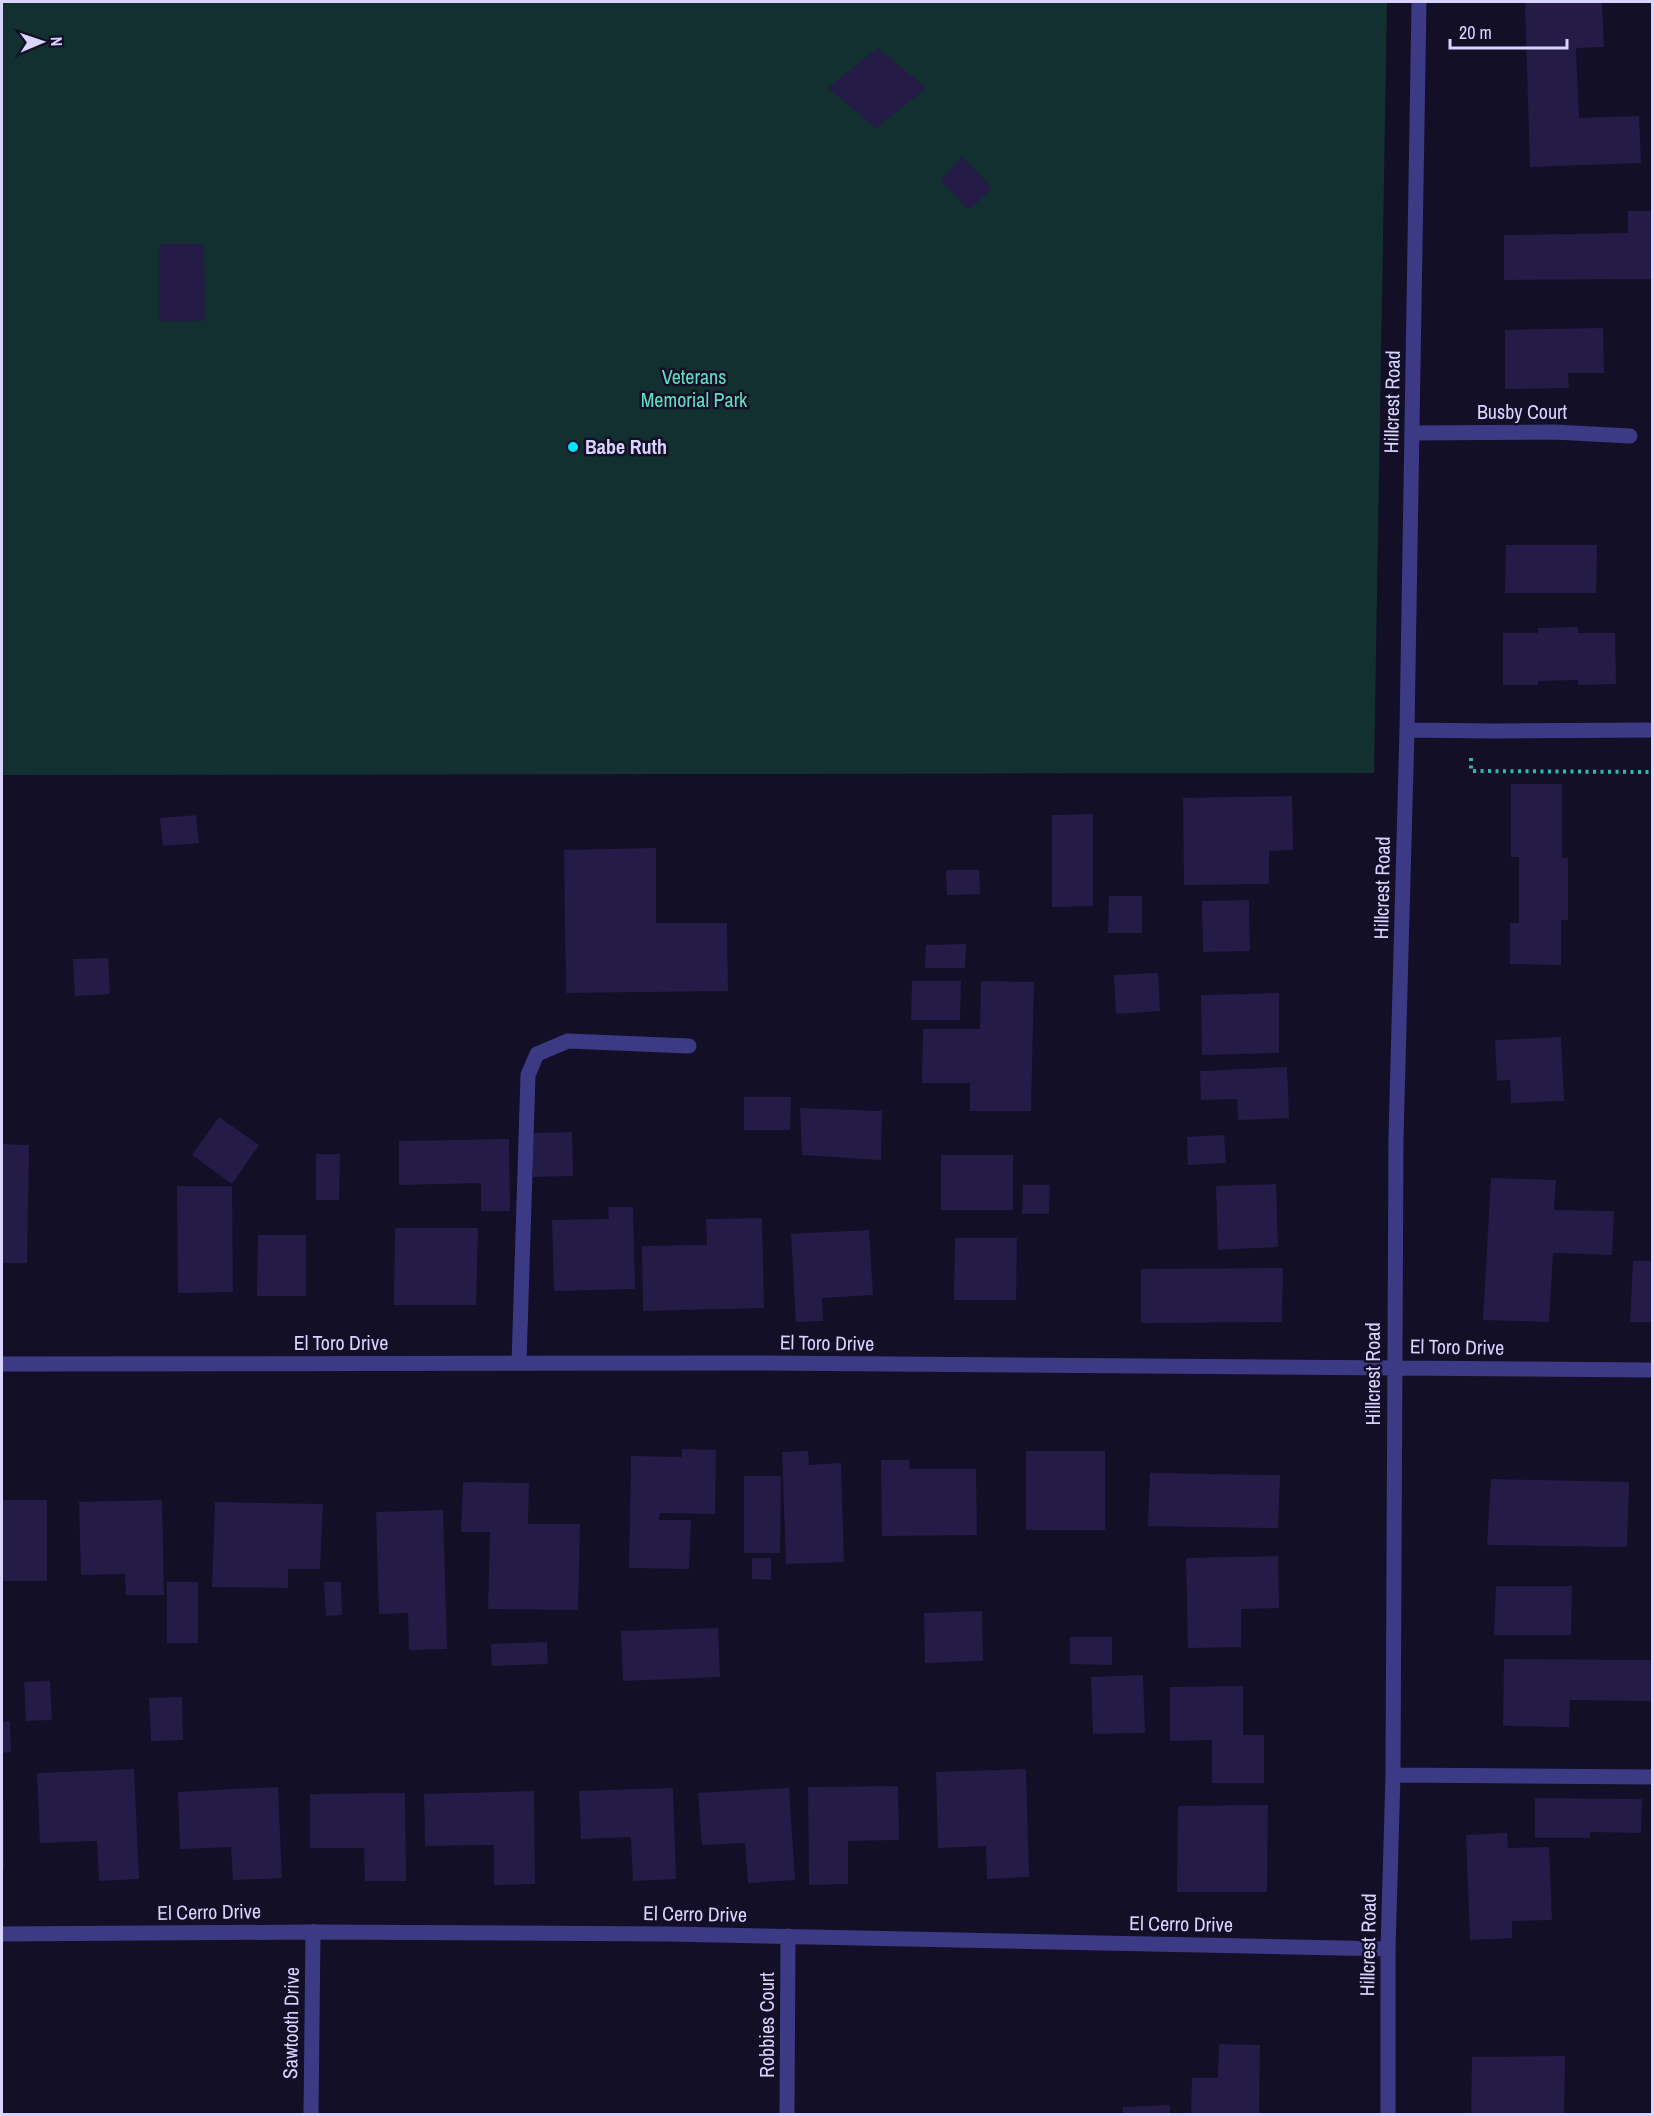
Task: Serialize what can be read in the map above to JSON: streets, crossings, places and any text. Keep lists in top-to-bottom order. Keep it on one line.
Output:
{"streets":{"street":["Hillcrest Road","Busby Court","El Toro Drive","El Cerro Drive","Sawtooth Drive","Robbies Court"]},"crossings":[["Hillcrest Road","Busby Court"],["Hillcrest Road","El Toro Drive"],["Hillcrest Road","El Cerro Drive"],["El Cerro Drive","Sawtooth Drive"],["El Cerro Drive","Robbies Court"]],"parks":["Veterans Memorial Park"],"places":["Babe Ruth"],"scale_bar":"20 m","north":"right"}
